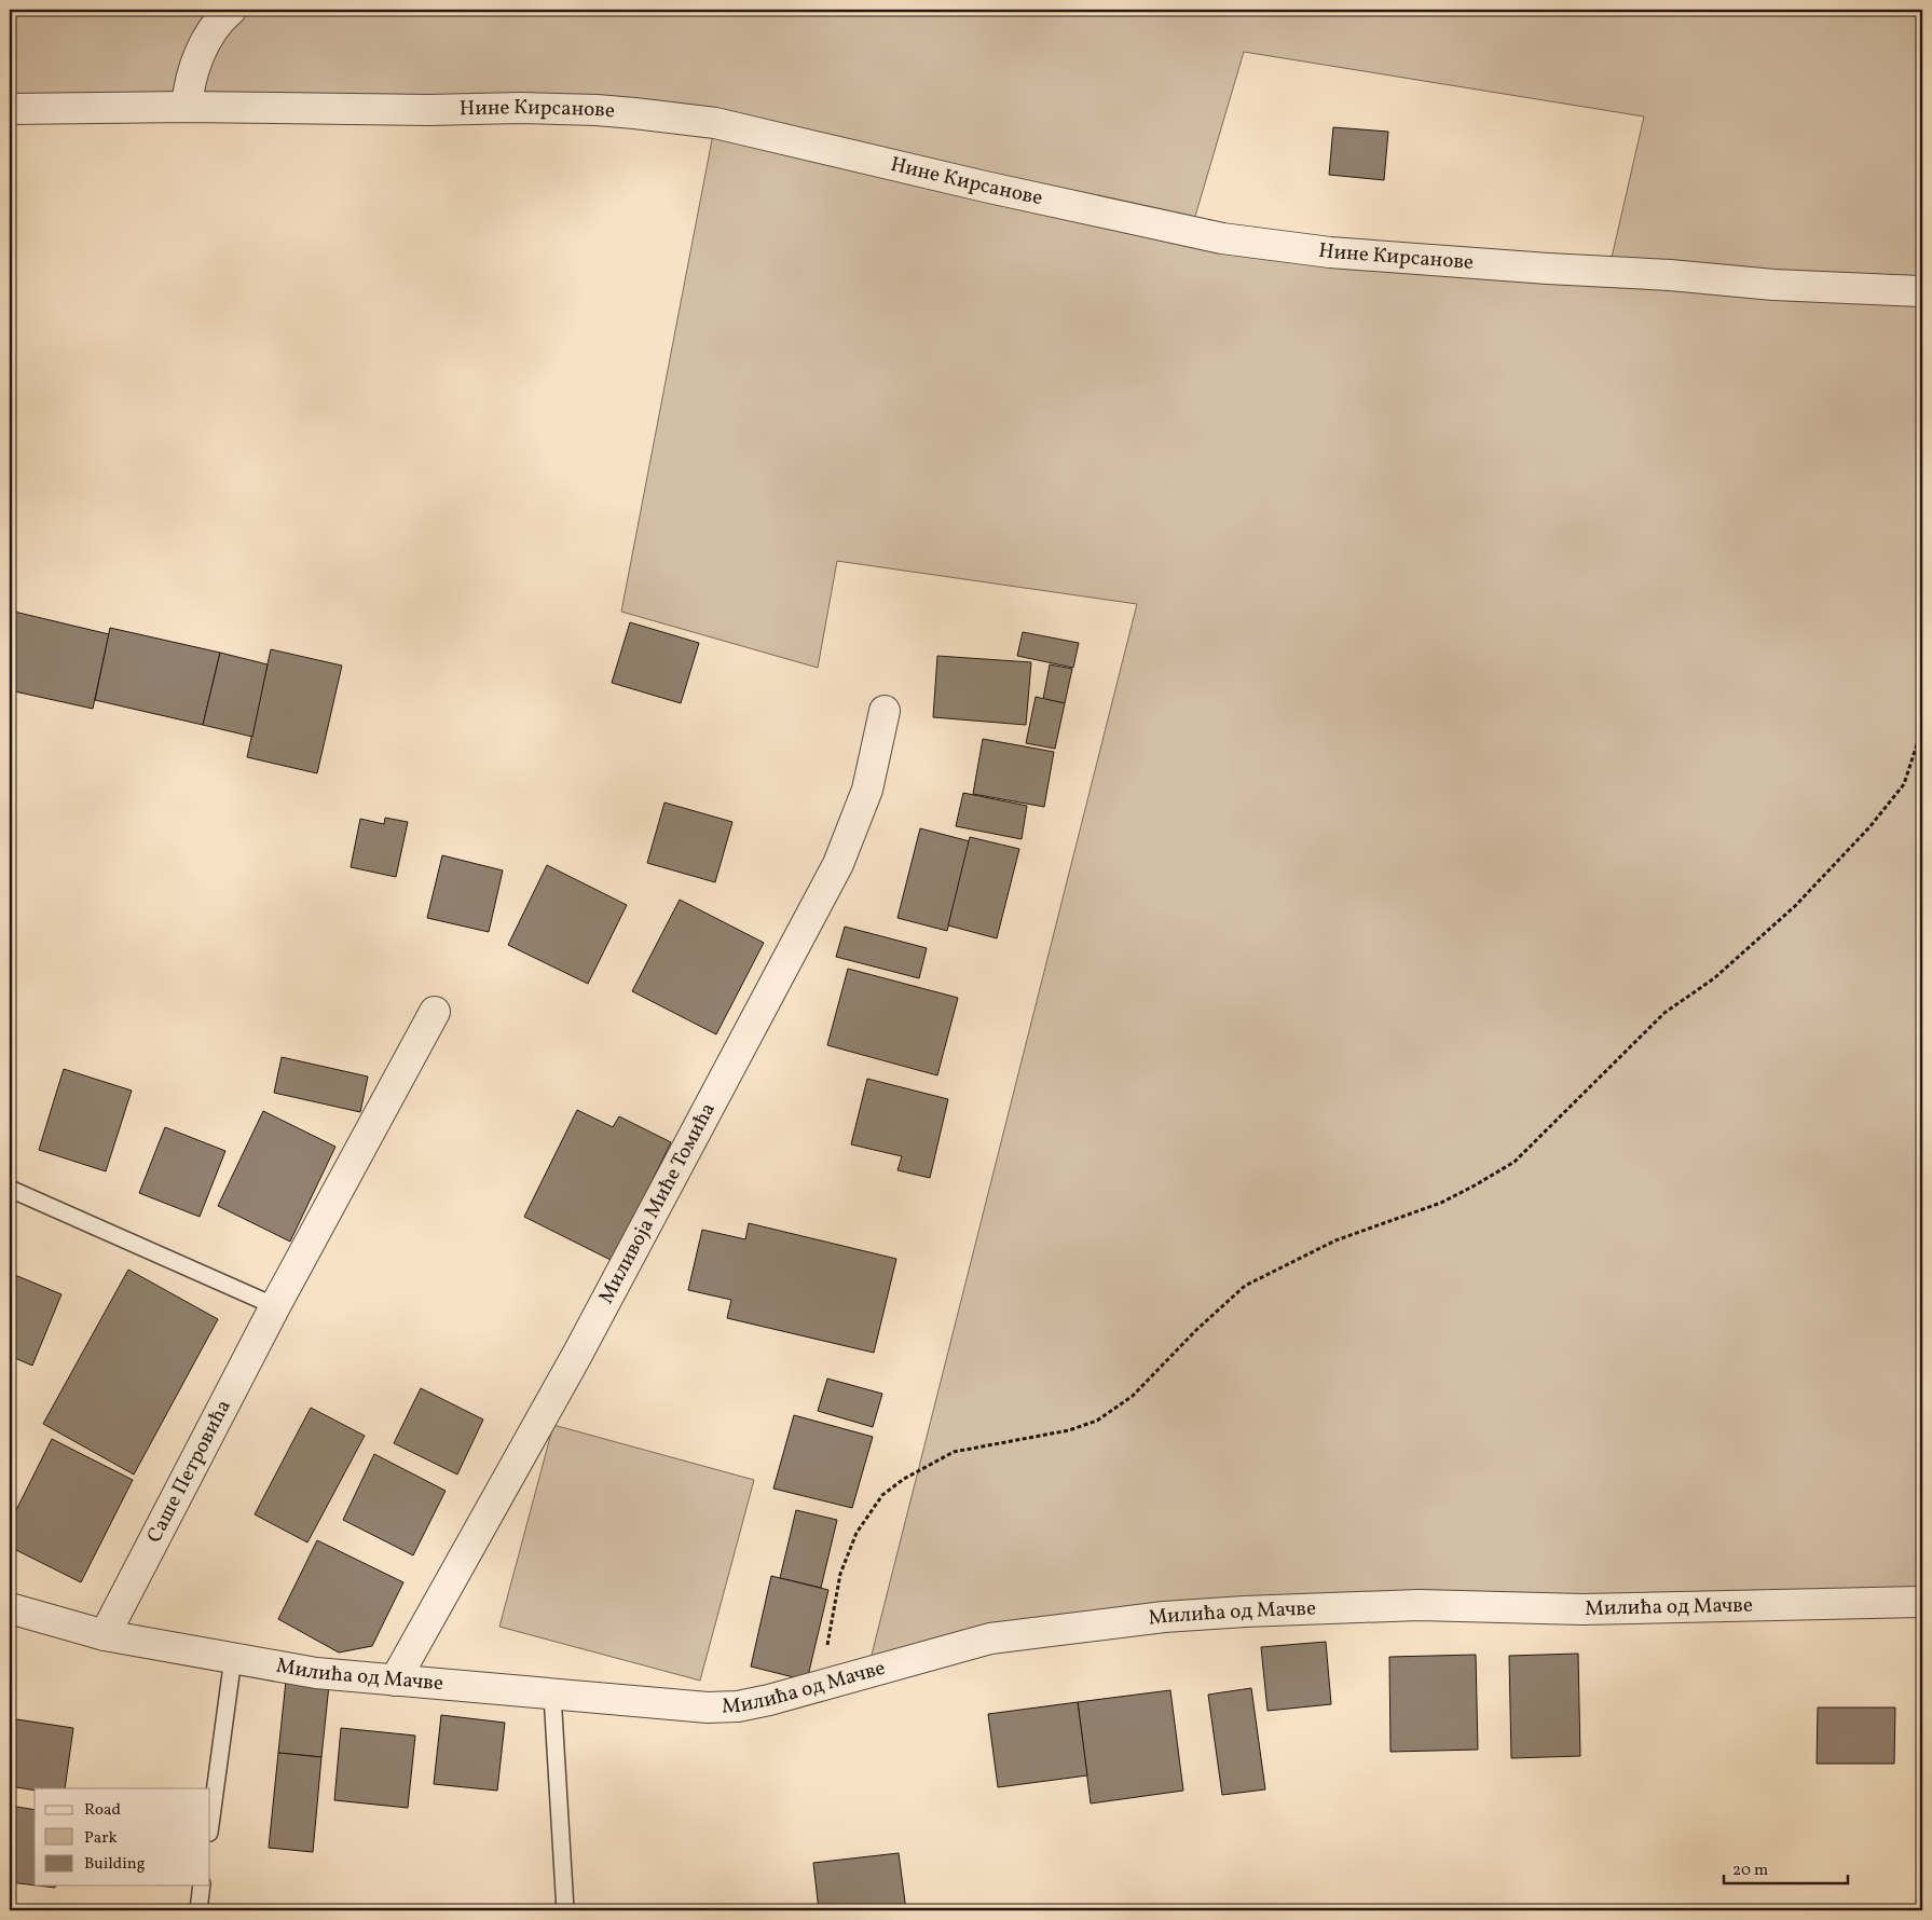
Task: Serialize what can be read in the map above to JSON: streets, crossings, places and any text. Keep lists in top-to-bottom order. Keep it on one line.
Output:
{"streets":{"street":["Нине Кирсанове","Миливоја Миће Томића","Саше Петровића","Милића од Мачве"]},"crossings":[["Миливоја Миће Томића","Милића од Мачве"],["Саше Петровића","Милића од Мачве"]],"legend":["Road","Park","Building"],"scale_bar":"20 m"}
